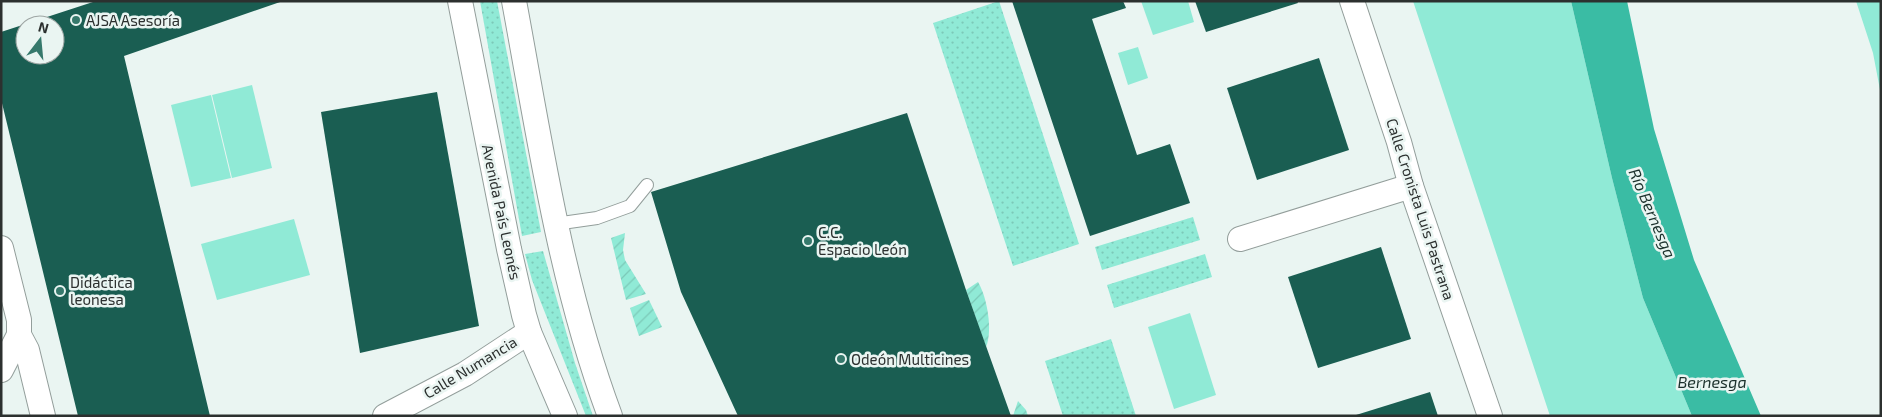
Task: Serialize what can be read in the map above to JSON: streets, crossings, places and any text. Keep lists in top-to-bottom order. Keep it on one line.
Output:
{"streets":{"street":["Calle Cronista Luis Pastrana","Avenida País Leonés","Calle Numancia"]},"crossings":[["Avenida País Leonés","Calle Numancia"]],"water":["Río Bernesga","Bernesga"],"places":["AJSA Asesoría","C.C. Espacio León","Didáctica leonesa","Odeón Multicines"],"north":"top"}
